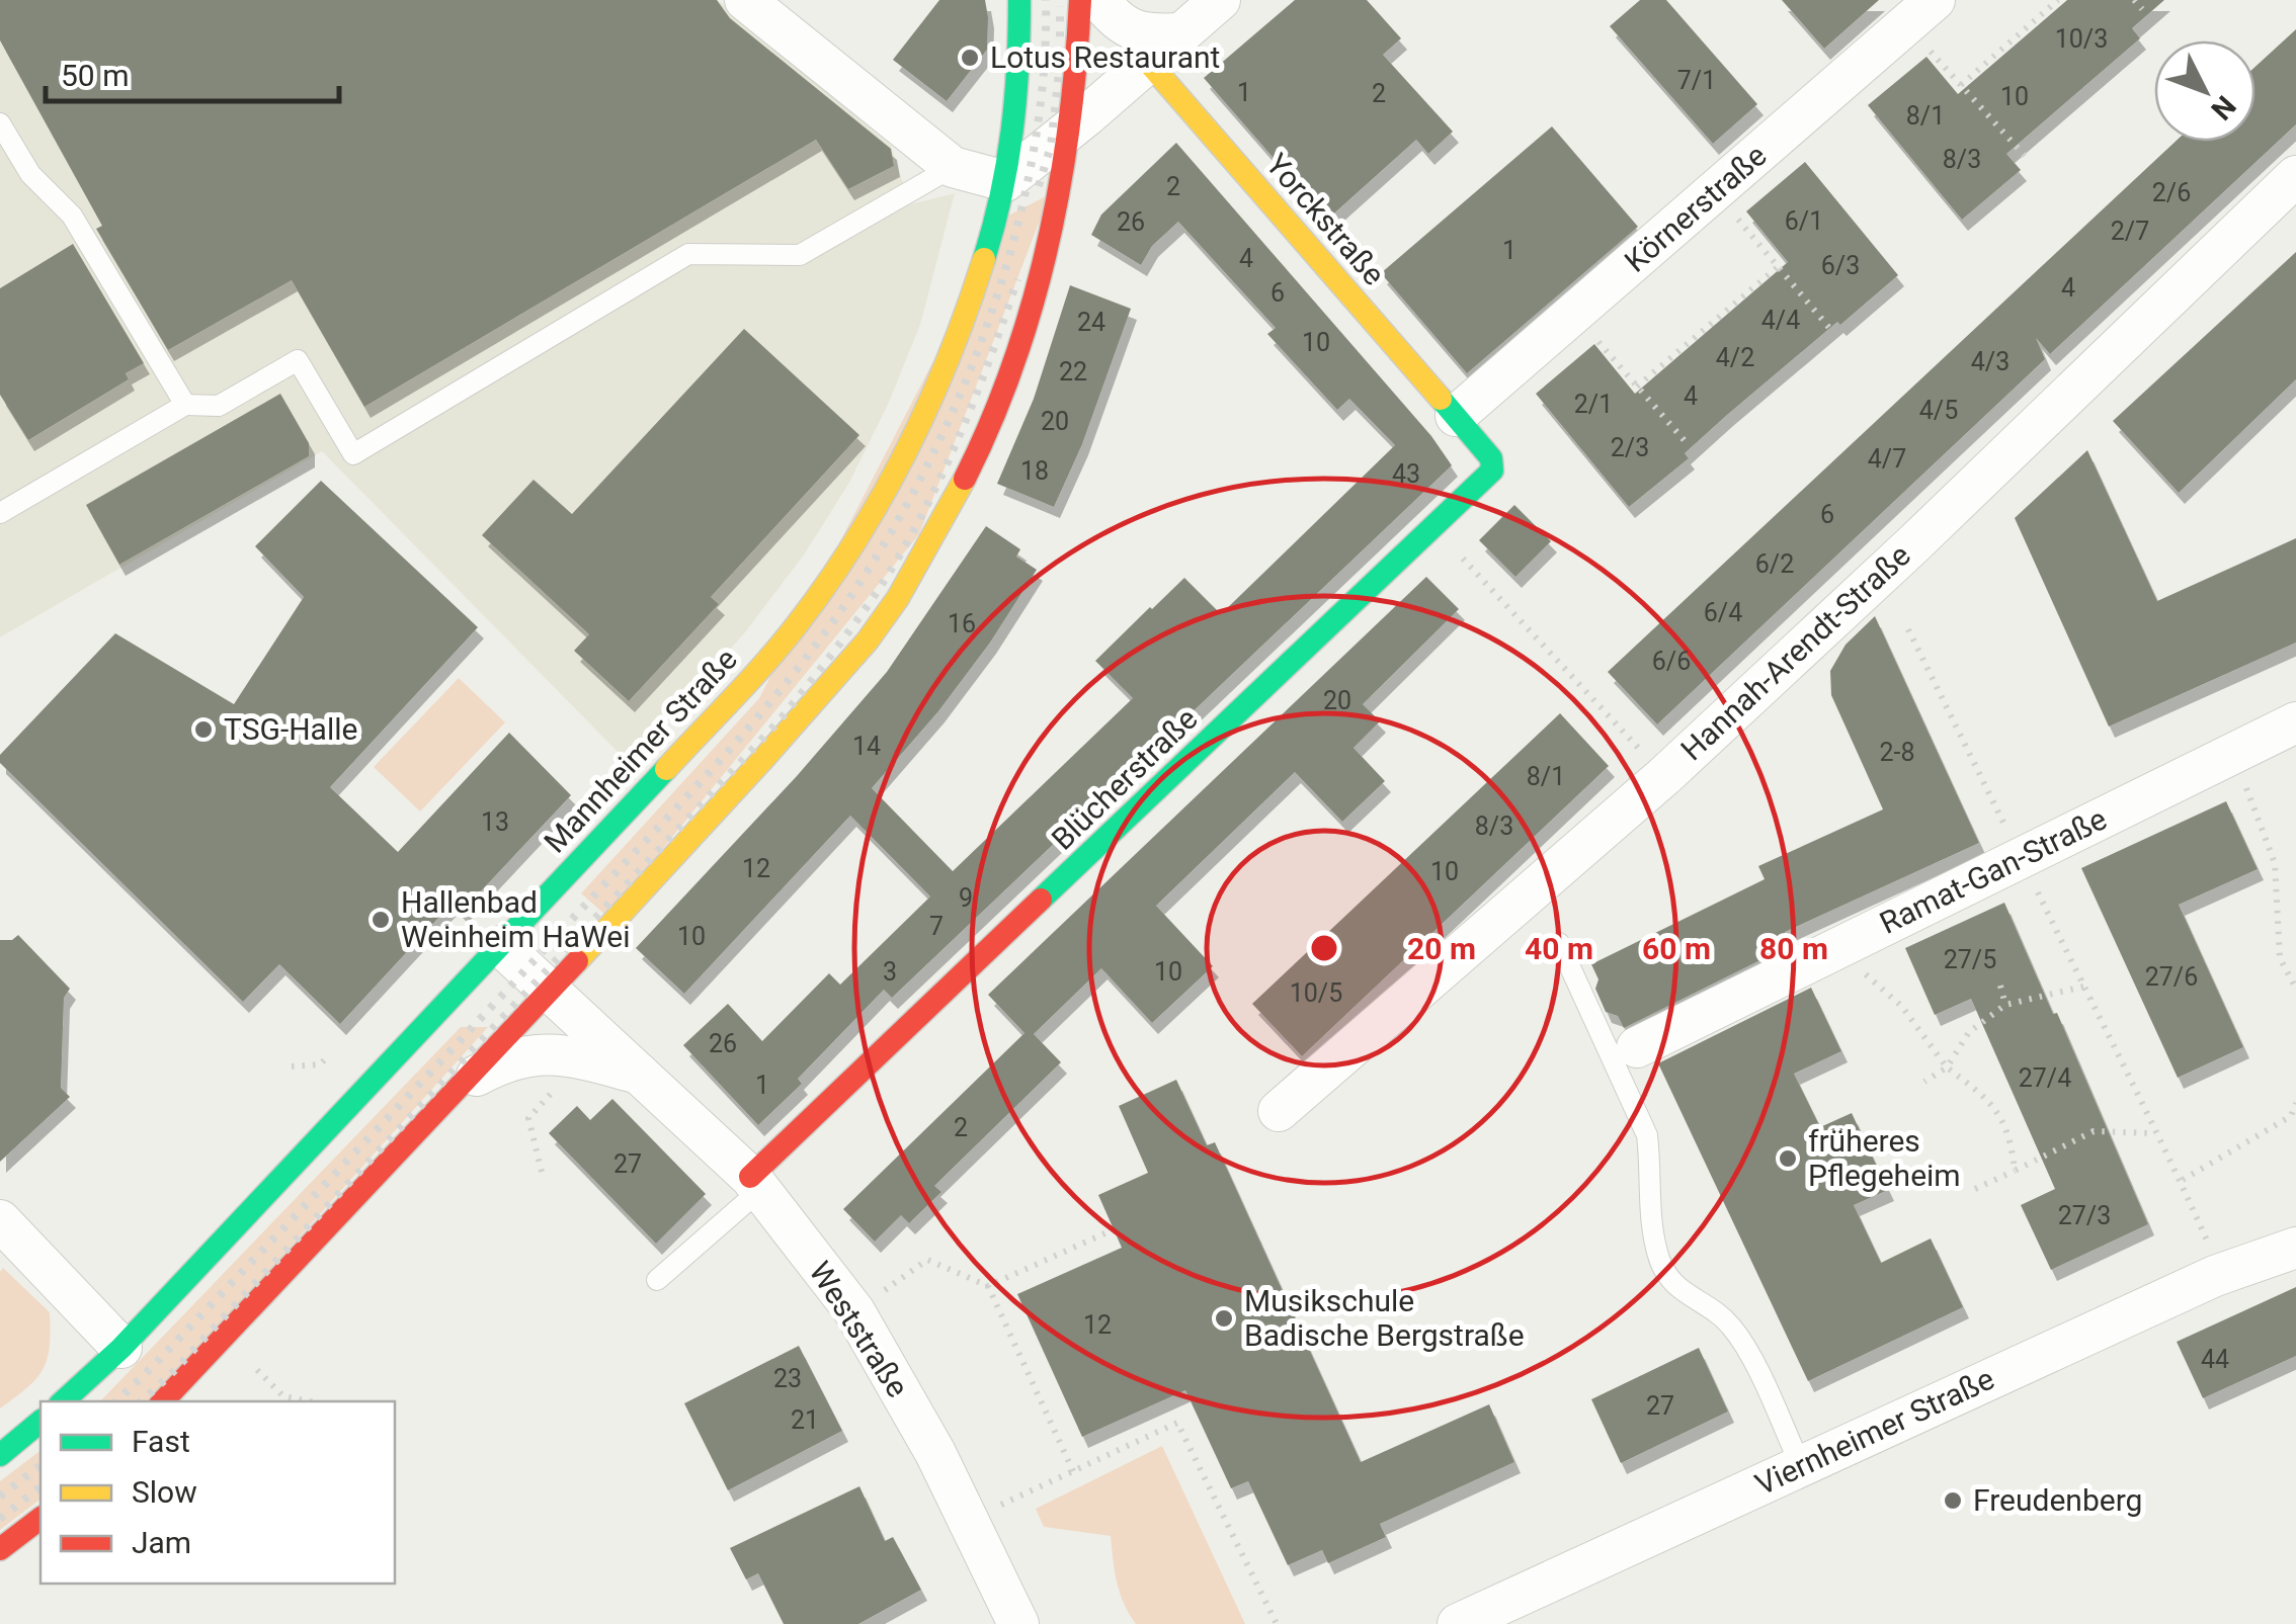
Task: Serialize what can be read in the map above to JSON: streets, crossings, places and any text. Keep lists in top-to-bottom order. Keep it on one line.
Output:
{"streets":{"main road":["Yorckstraße","Mannheimer Straße","Blücherstraße"],"street":["Körnerstraße","Hannah-Arendt-Straße","Ramat-Gan-Straße","Weststraße","Viernheimer Straße"]},"crossings":[["Körnerstraße","Yorckstraße"],["Körnerstraße","Blücherstraße"],["Yorckstraße","Blücherstraße"],["Mannheimer Straße","Weststraße"],["Blücherstraße","Weststraße"]],"places":["Lotus Restaurant","TSG-Halle","Hallenbad Weinheim HaWei","früheres Pflegeheim","Musikschule Badische Bergstraße","Freudenberg"],"house_numbers":["10/3","7/1","1","2","10","8/1","8/3","2","2/6","6/1","26","2/7","1","4","6/3","4","6","4/4","24","10","4/2","4/3","22","4","2/1","4/5","20","2/3","4/7","18","43","6","6/2","6/4","16","6/6","20","14","2-8","8/1","13","8/3","12","10","9","7","10","27/5","3","10","27/6","10/5","26","27/4","1","2","27","27/3","12","44","23","27","21"],"legend":["Fast","Slow","Jam"],"scale_bar":"50 m","north":"bottom right","rings":["20 m","40 m","60 m","80 m"]}
